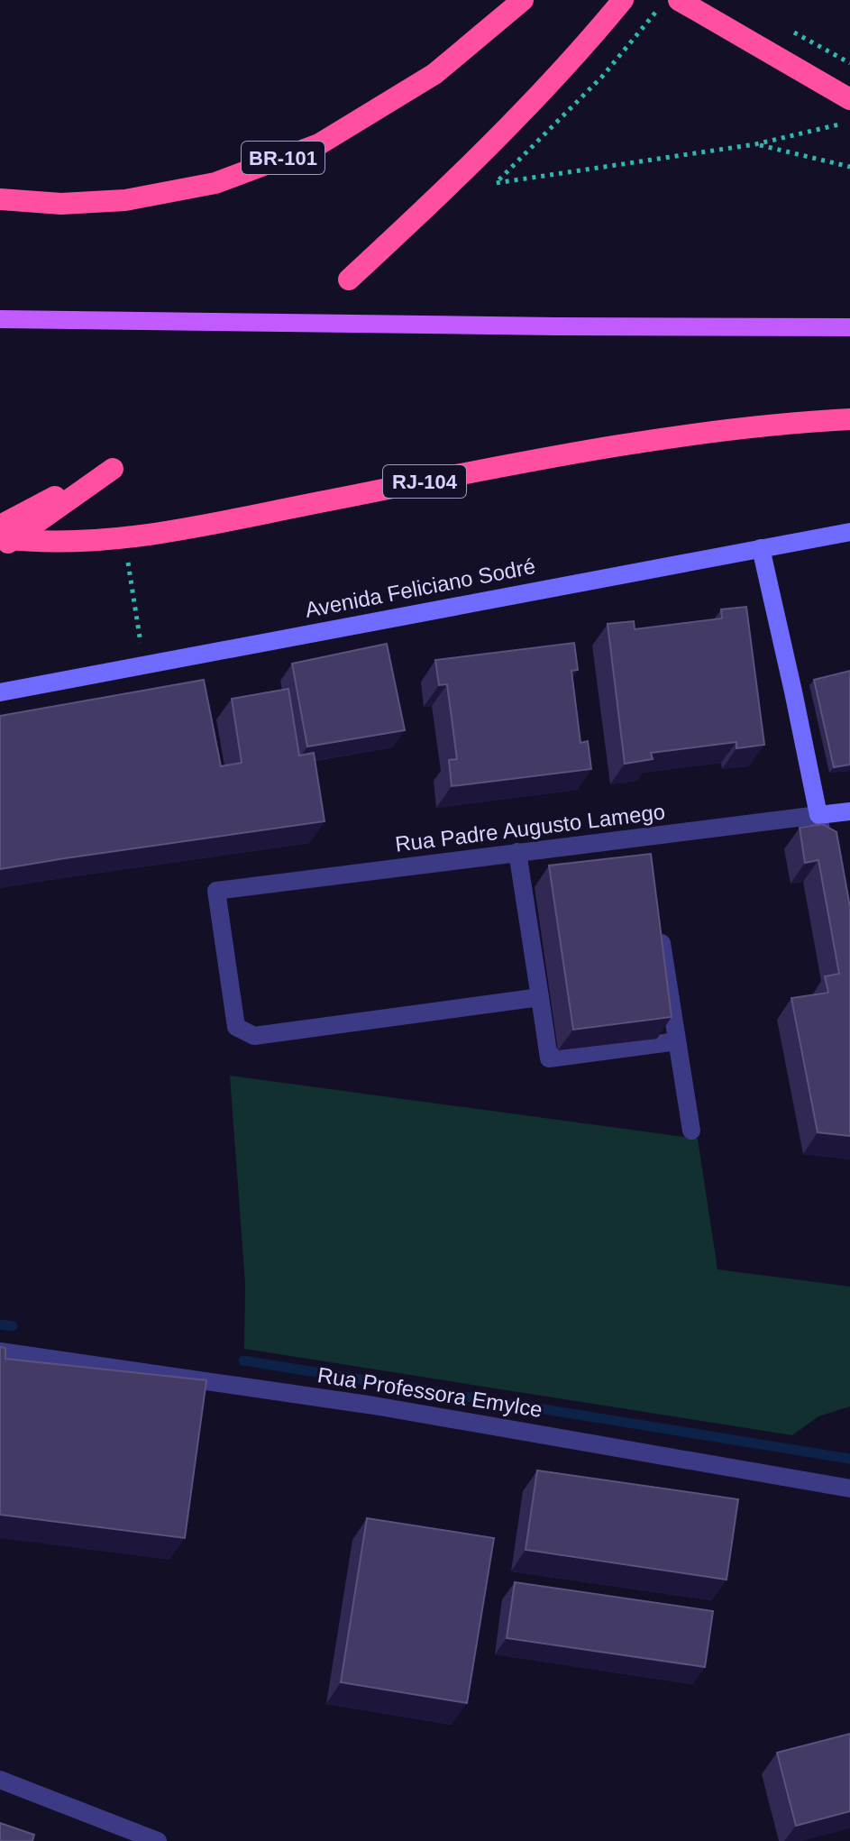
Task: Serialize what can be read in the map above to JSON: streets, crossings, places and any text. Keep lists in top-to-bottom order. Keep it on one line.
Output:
{"streets":{"highway":["BR-101","RJ-104"],"main road":["Avenida Feliciano Sodré","Rua Padre Augusto Lamego"],"street":["Rua Professora Emylce"]}}
